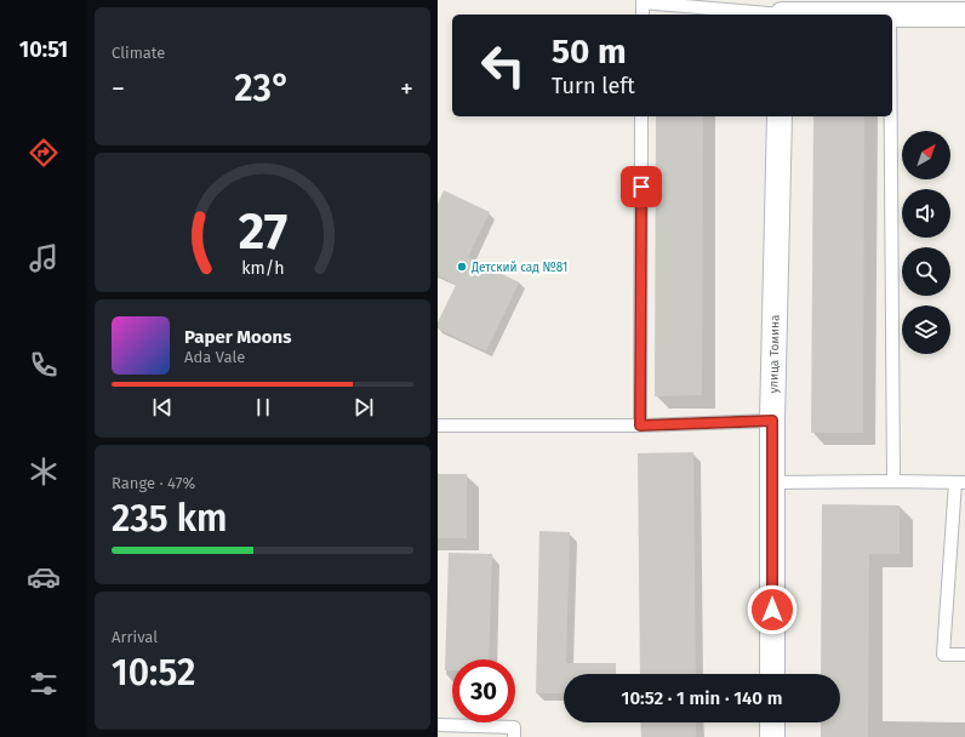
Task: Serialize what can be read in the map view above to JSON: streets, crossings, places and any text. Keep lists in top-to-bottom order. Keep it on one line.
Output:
{"streets":{"street":["улица Томина"]},"places":["Детский сад №81"],"north":"top right","page":{"tabs":"10:51","tile":["Climate",["Range · 47%","235 km"],["Arrival","10:52"]],"turn":["50 m","Turn left"],"heat":["−","23°","+"],"song":["Paper Moons","Ada Vale"],"limit":"30","trip":"10:52 · 1 min · 140 m","gauge":["27","km/h"]}}
